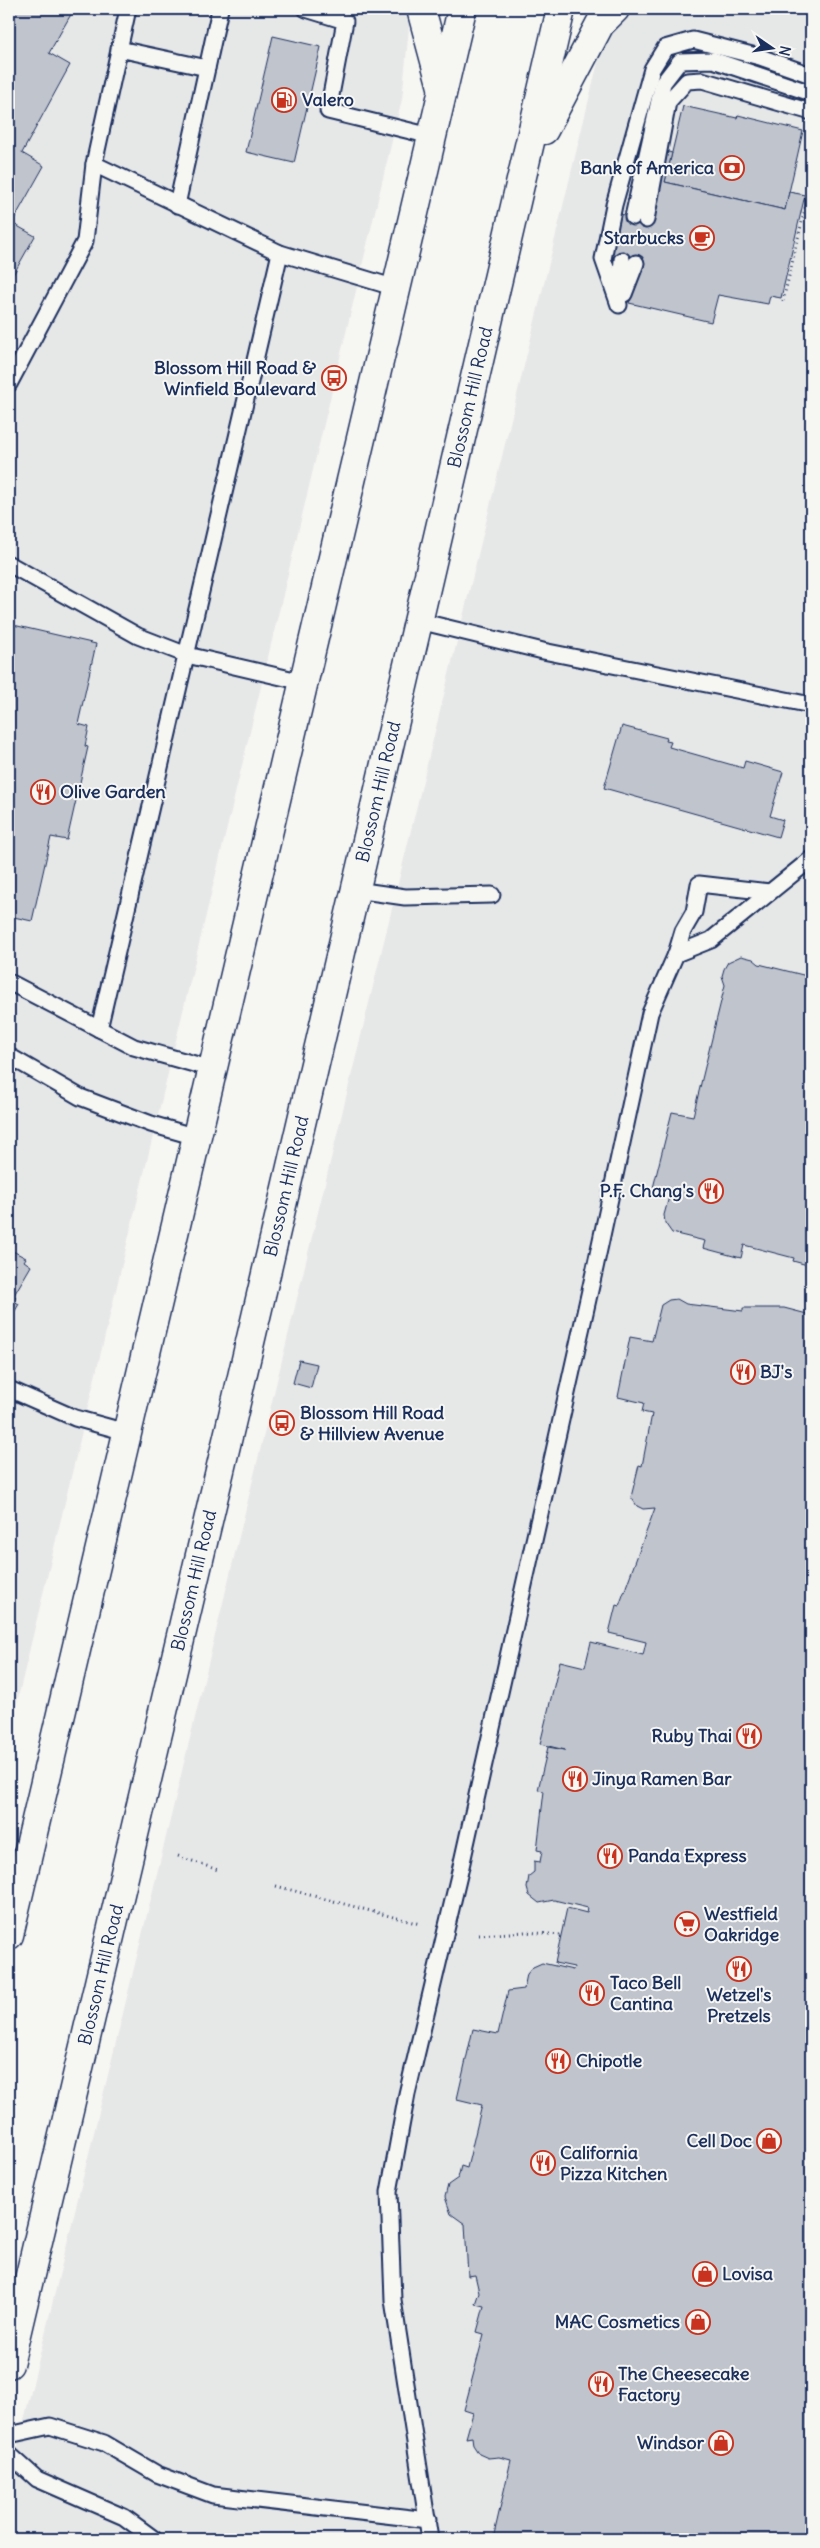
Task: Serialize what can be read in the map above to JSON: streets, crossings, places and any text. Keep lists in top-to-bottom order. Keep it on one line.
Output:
{"streets":{"main road":["Blossom Hill Road"]},"places":{"fuel station":["Valero"],"bank":["Bank of America"],"cafe":["Starbucks"],"bus stop":["Blossom Hill Road & Winfield Boulevard","Blossom Hill Road & Hillview Avenue"],"restaurant":["Olive Garden","P.F. Chang's","BJ's","Ruby Thai","Jinya Ramen Bar","Panda Express","Wetzel's Pretzels","Taco Bell Cantina","Chipotle","California Pizza Kitchen","The Cheesecake Factory"],"supermarket":["Westfield Oakridge"],"shop":["Cell Doc","Lovisa","MAC Cosmetics","Windsor"]},"north":"right"}
